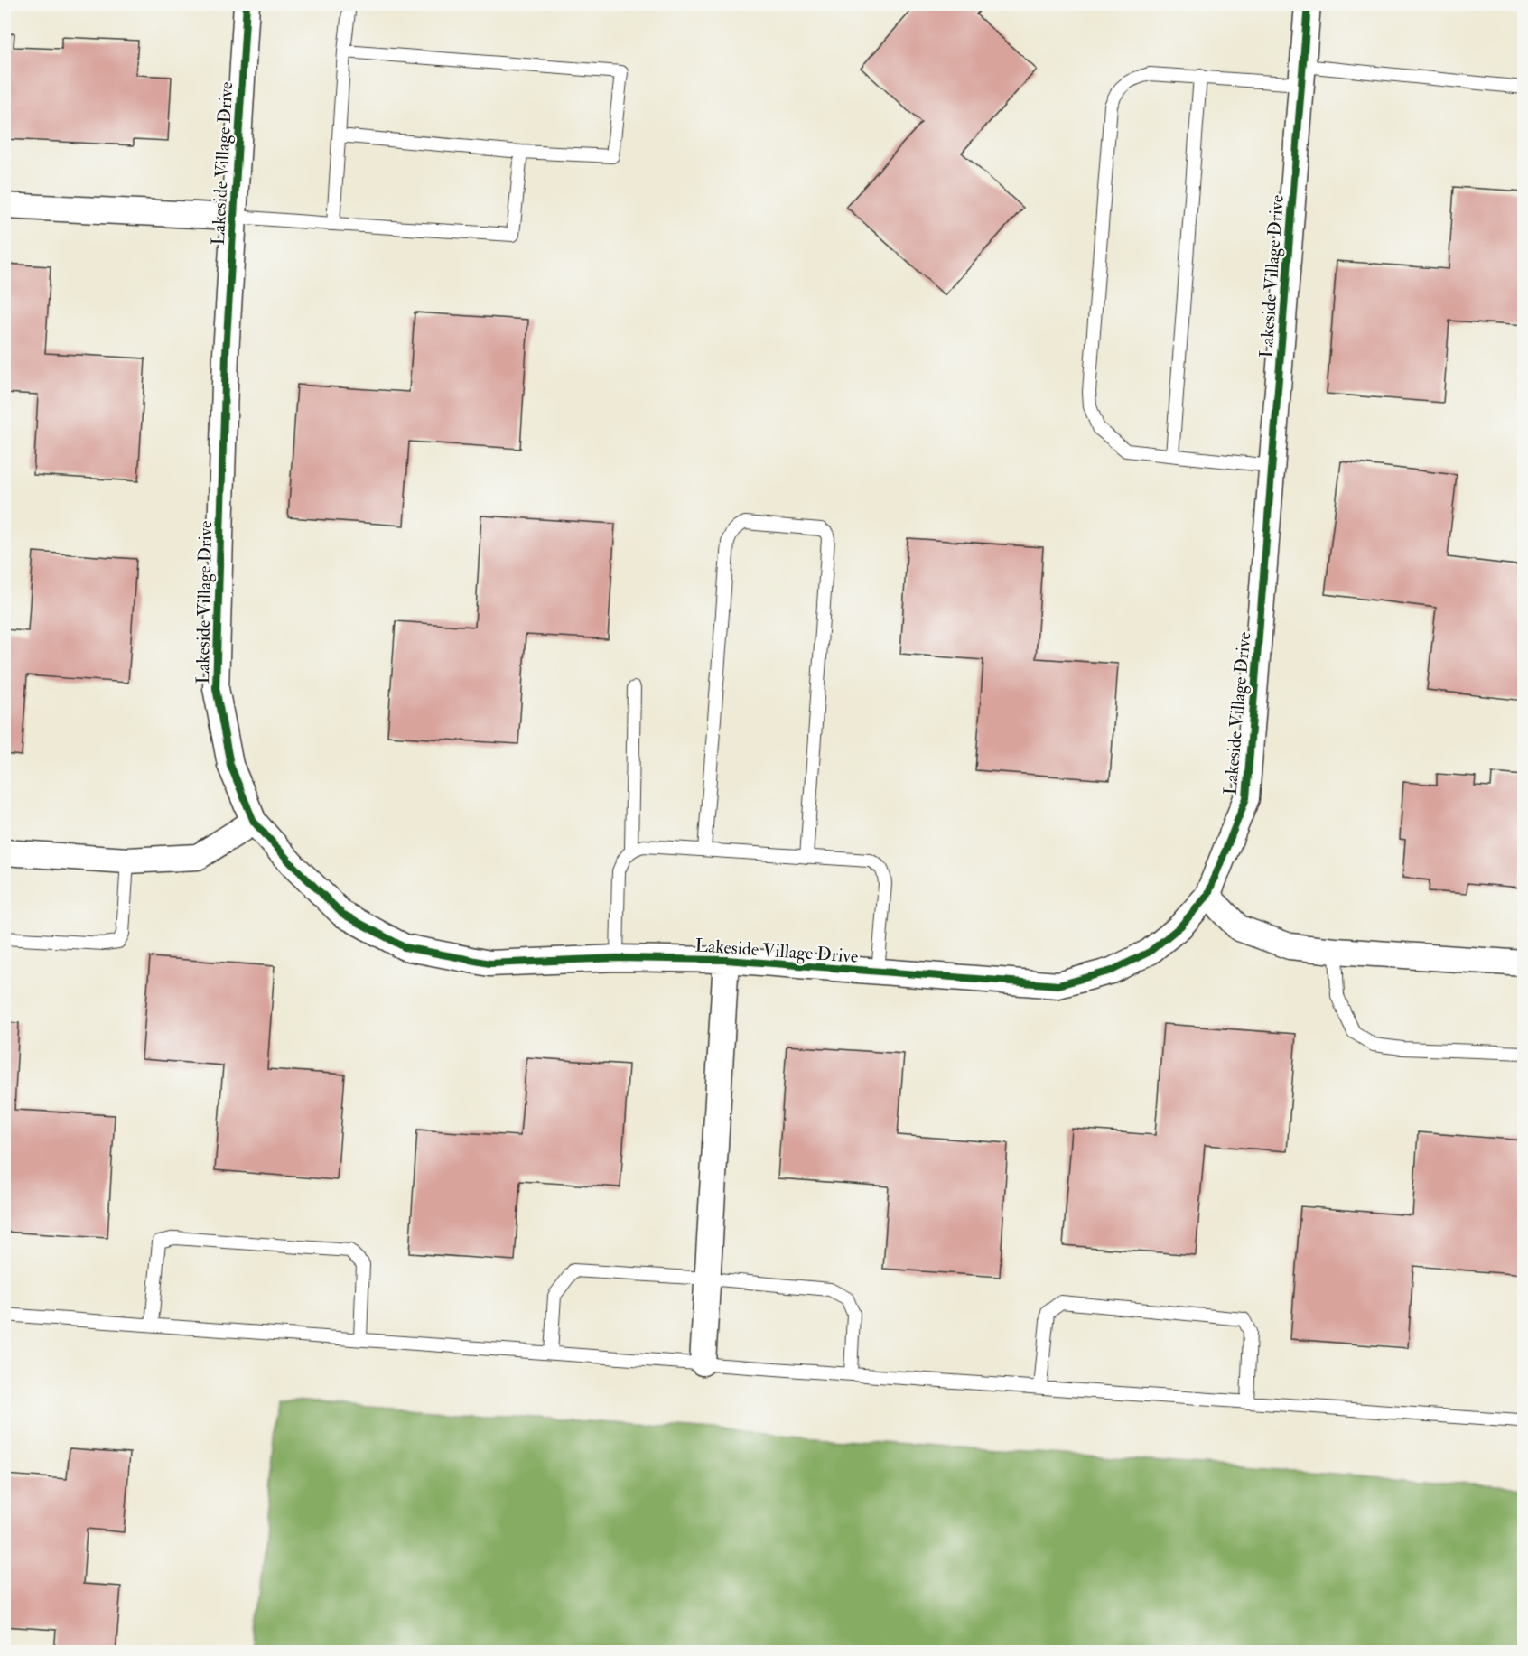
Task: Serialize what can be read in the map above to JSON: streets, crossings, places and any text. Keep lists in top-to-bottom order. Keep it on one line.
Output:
{"streets":{"street":["Lakeside Village Drive"]}}
